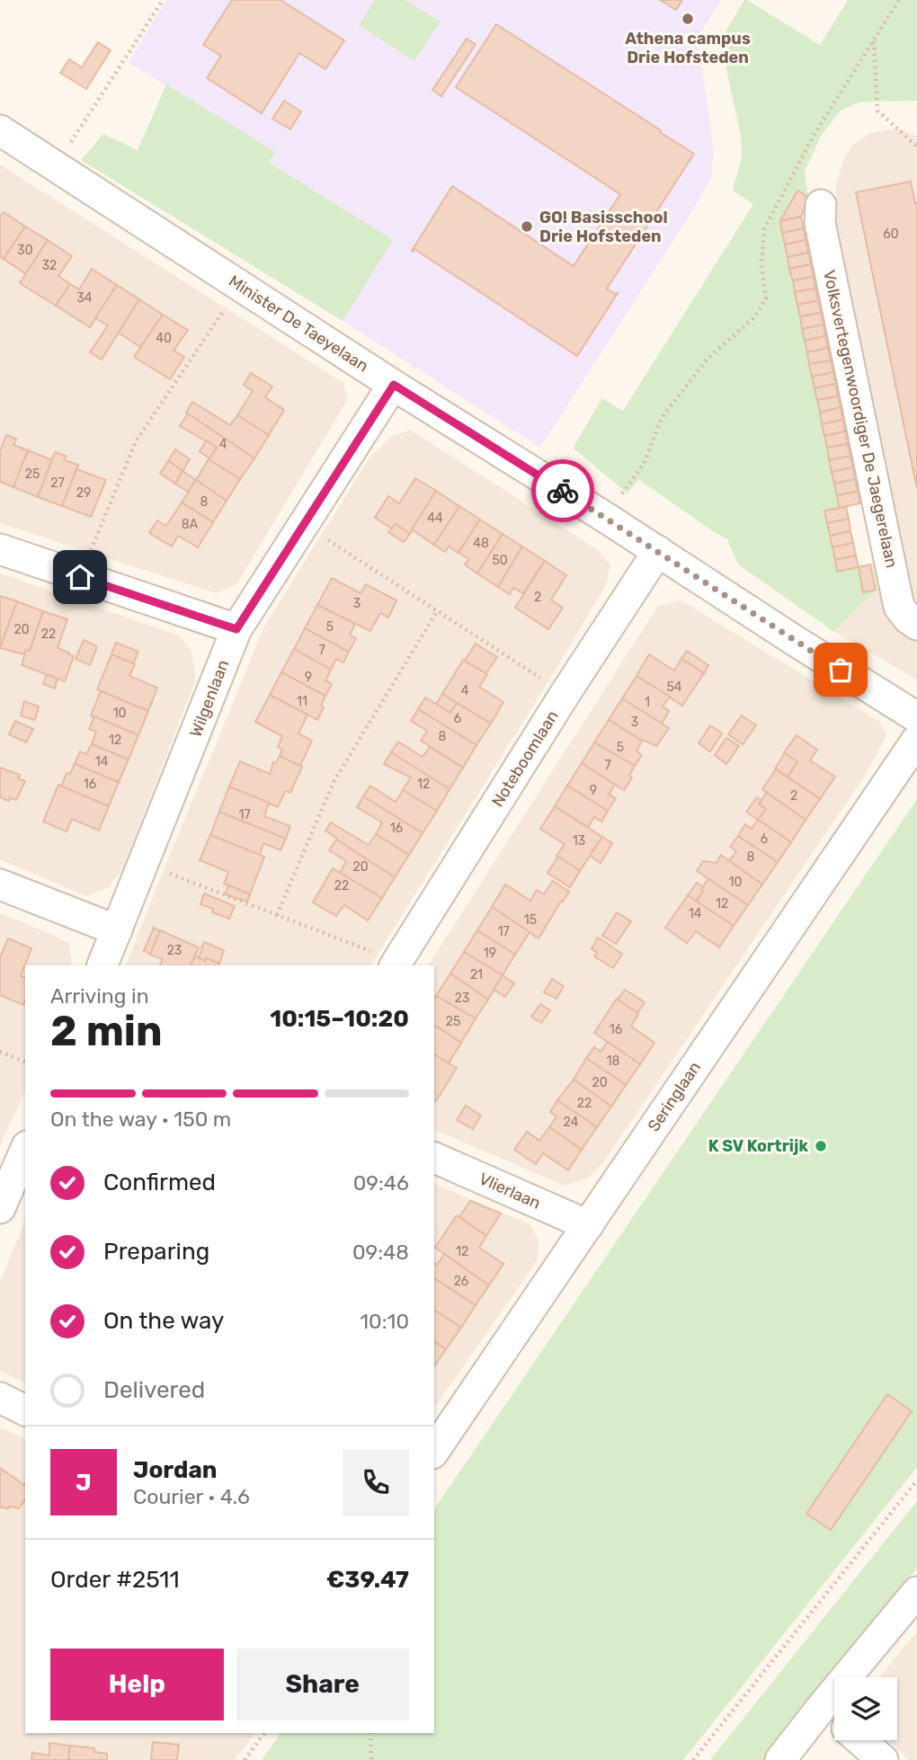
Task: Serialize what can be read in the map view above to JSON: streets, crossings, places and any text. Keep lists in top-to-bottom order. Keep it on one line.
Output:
{"streets":{"street":["Minister De Taeyelaan","Volksvertegenwoordiger De Jaegerelaan","Wilgenlaan","Noteboomlaan","Seringlaan","Vlierlaan"]},"crossings":[["Minister De Taeyelaan","Wilgenlaan"],["Minister De Taeyelaan","Noteboomlaan"],["Seringlaan","Vlierlaan"]],"places":["Athena campus Drie Hofsteden","GO! Basisschool Drie Hofsteden","K SV Kortrijk"],"house_numbers":["60","30","32","34","40","4","25","27","29","8","44","8A","48","50","2","3","5","20","22","7","9","54","4","11","1","10","6","3","8","12","5","14","7","16","12","9","2","17","16","6","13","8","20","10","22","12","14","15","17","23","19","21","23","25","16","18","20","22","24","12","26"],"page":{"heading":["2 min","Arriving in","10:15–10:20"],"panel":["Jordan","Courier · 4.6","Order #2511","€39.47"],"bar":"On the way · 150 m","list":[["Confirmed","09:46"],["Preparing","09:48"],["On the way","10:10"],"Delivered"],"round":"J","buttons":["Help","Share"]}}
